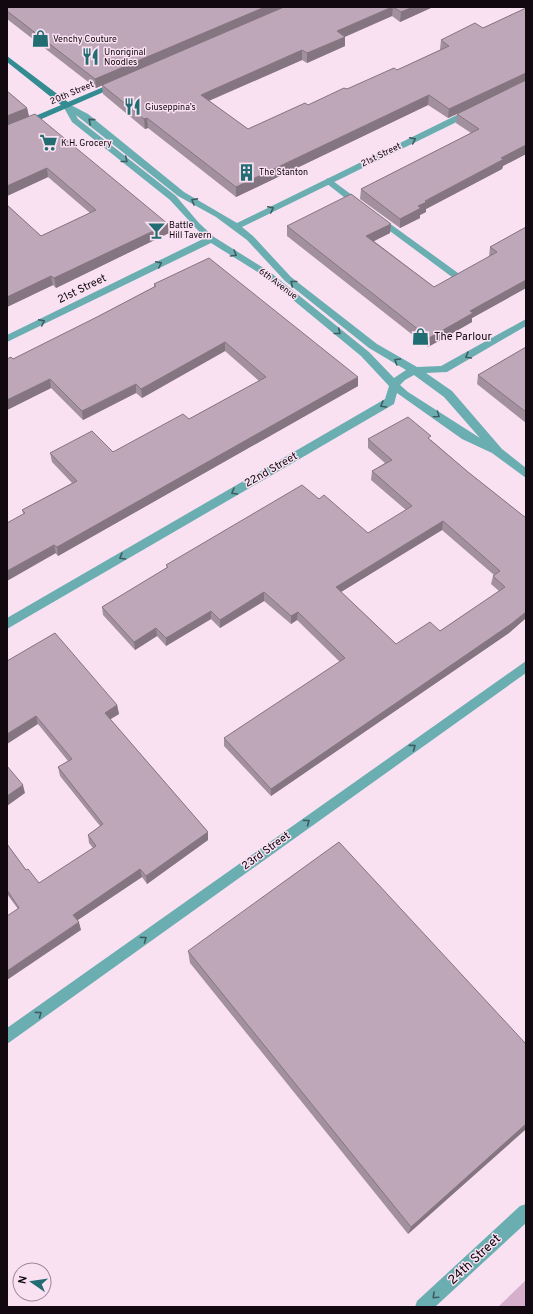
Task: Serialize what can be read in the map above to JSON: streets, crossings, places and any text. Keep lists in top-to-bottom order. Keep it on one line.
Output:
{"streets":{"main road":["20th Street","6th Avenue"],"street":["21st Street","22nd Street","23rd Street","24th Street"]},"crossings":[["20th Street","6th Avenue"],["21st Street","6th Avenue"],["6th Avenue","22nd Street"]],"one_way":["21st Street","22nd Street","23rd Street","24th Street"],"places":{"shop":["Venchy Couture","The Parlour"],"restaurant":["Unoriginal Noodles","Giuseppina’s"],"supermarket":["K.H. Grocery"],"building":["The Stanton"],"bar":["Battle Hill Tavern"]},"north":"left"}
